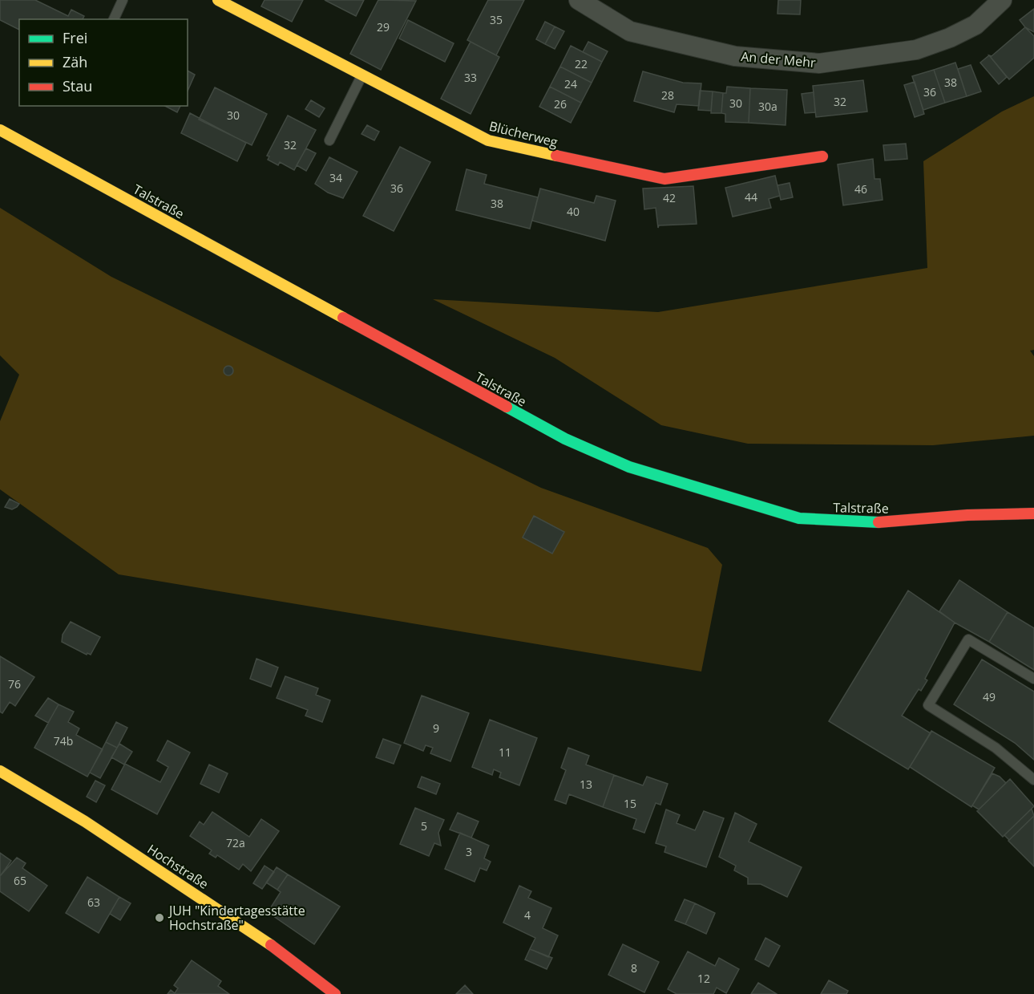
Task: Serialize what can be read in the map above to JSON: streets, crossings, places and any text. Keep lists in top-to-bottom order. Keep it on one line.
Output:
{"streets":{"main road":["Blücherweg","Talstraße","Hochstraße"],"street":["An der Mehr"]},"places":["JUH \"Kindertagesstätte Hochstraße\""],"house_numbers":["35","29","22","33","38","24","36","28","32","30","26","30a","30","32","34","36","46","44","42","38","40","76","49","9","74b","11","13","15","5","72a","3","65","63","4","8","12"],"legend":["Frei","Zäh","Stau"]}
